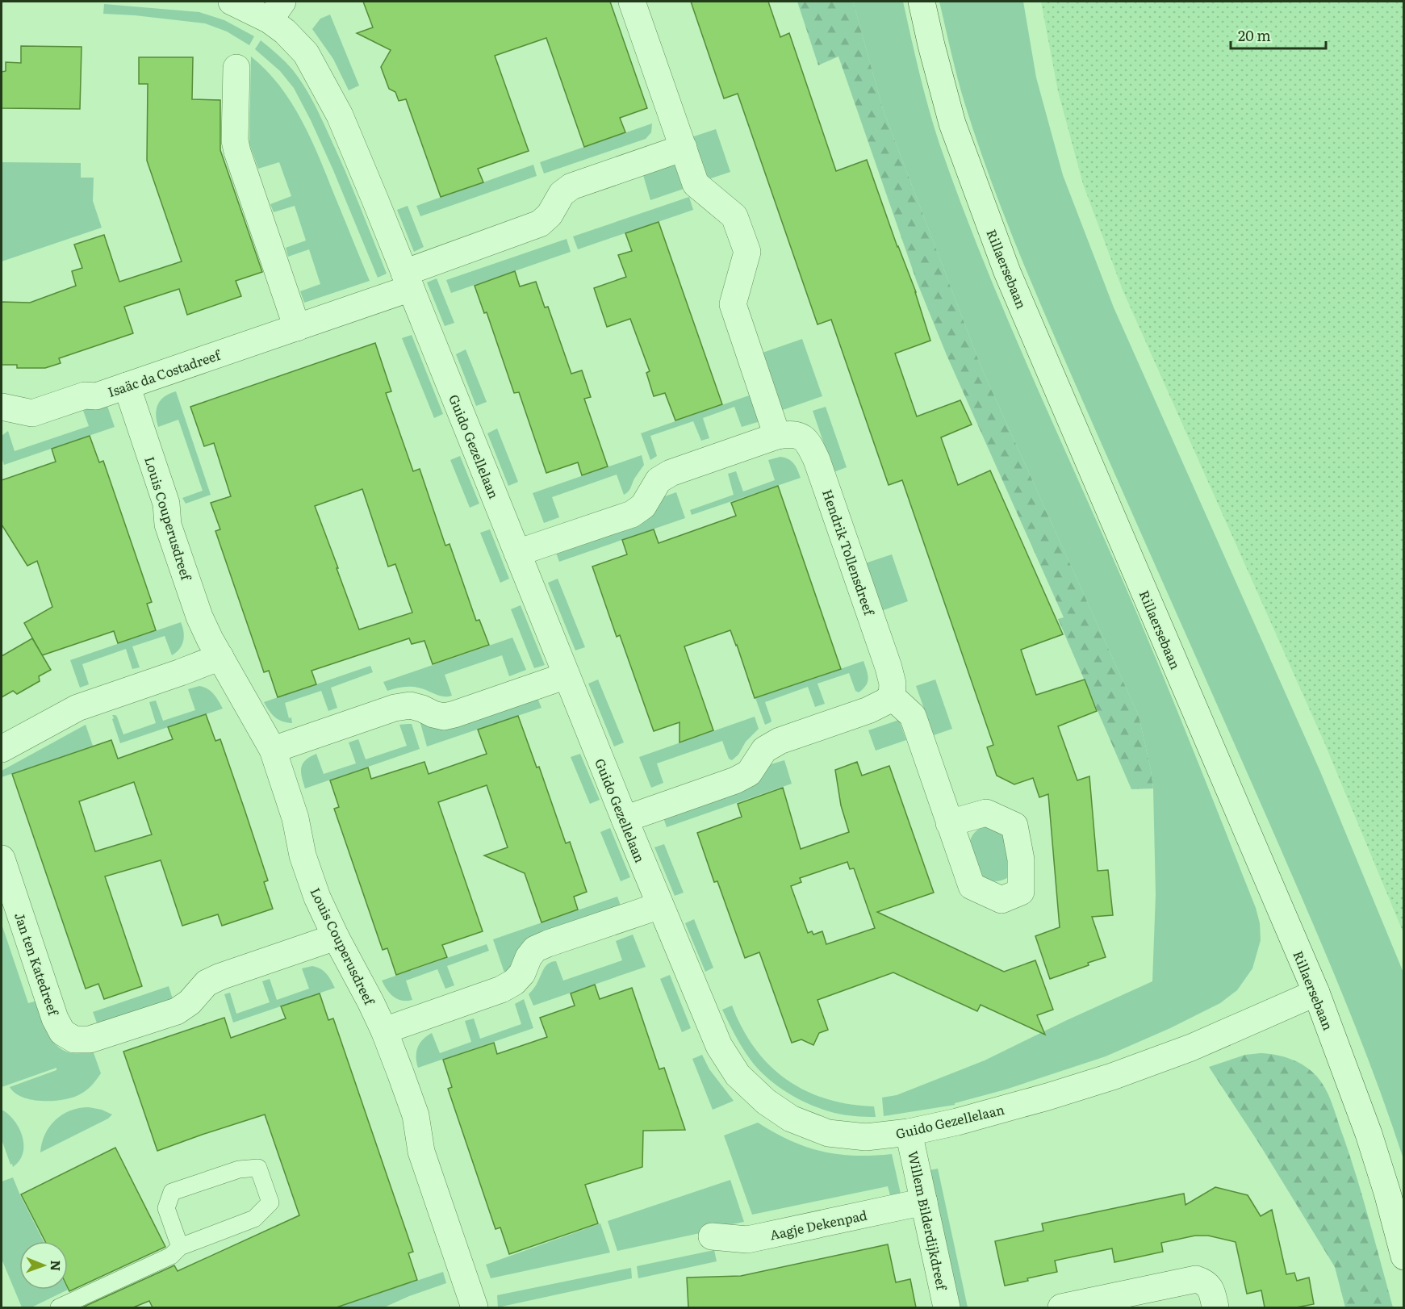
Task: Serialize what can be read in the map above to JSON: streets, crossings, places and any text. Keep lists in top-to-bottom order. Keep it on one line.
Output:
{"streets":{"street":["Rillaersebaan","Isaäc da Costadreef","Guido Gezellelaan","Louis Couperusdreef","Hendrik Tollensdreef","Jan ten Katedreef","Willem Bilderdijkdreef","Aagje Dekenpad"]},"crossings":[["Rillaersebaan","Guido Gezellelaan"],["Isaäc da Costadreef","Guido Gezellelaan"],["Isaäc da Costadreef","Louis Couperusdreef"],["Guido Gezellelaan","Hendrik Tollensdreef"],["Guido Gezellelaan","Willem Bilderdijkdreef"],["Louis Couperusdreef","Jan ten Katedreef"],["Willem Bilderdijkdreef","Aagje Dekenpad"]],"scale_bar":"20 m","north":"right"}
